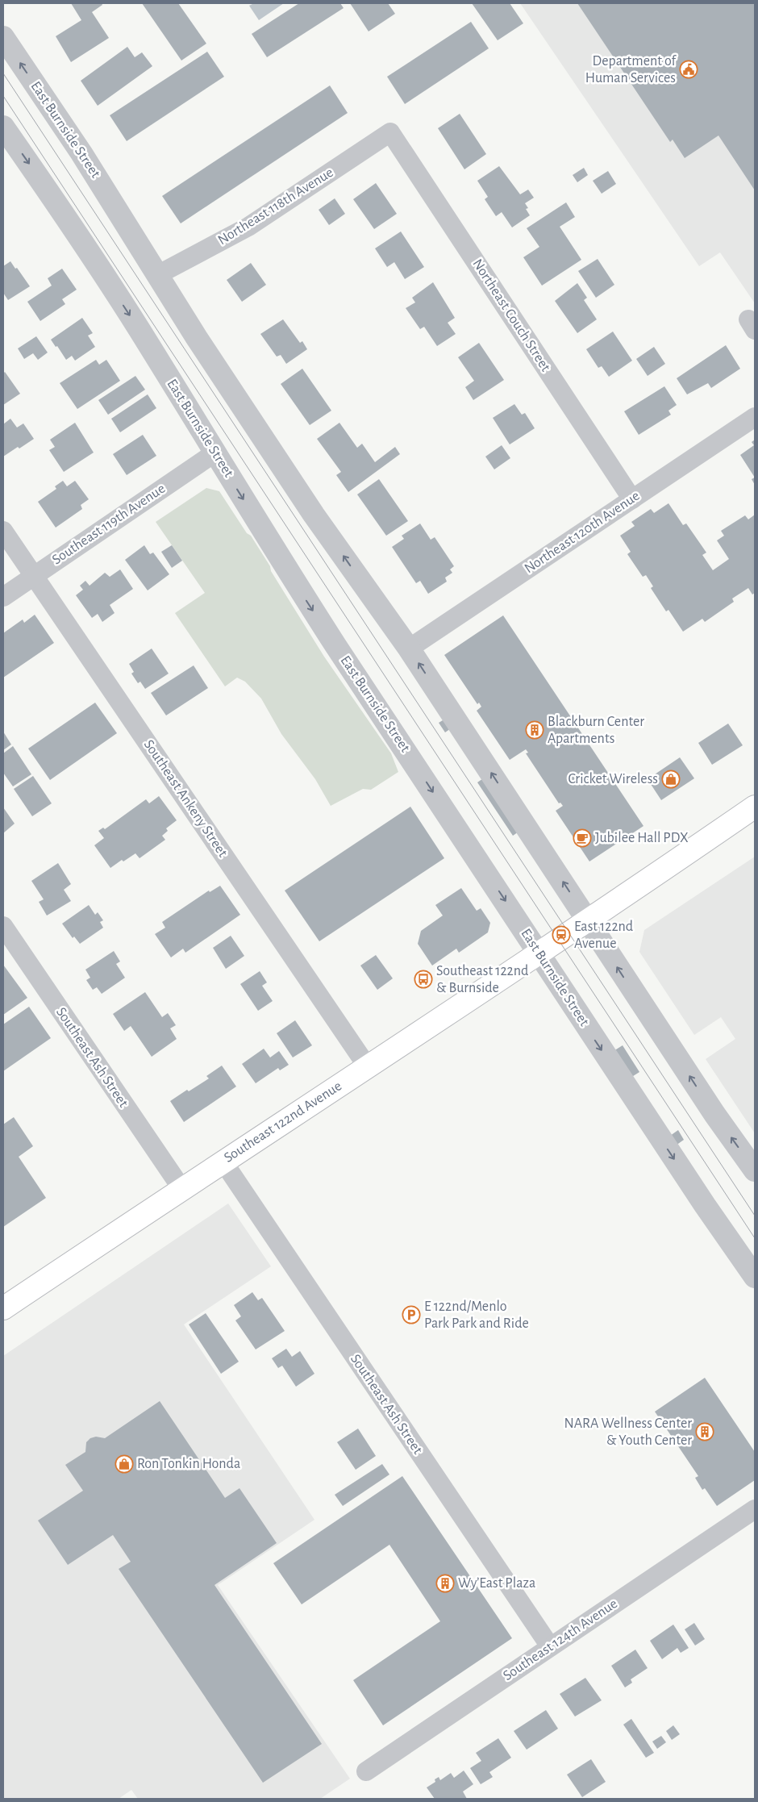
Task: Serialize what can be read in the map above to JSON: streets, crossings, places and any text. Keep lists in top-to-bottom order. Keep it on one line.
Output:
{"streets":{"main road":["Southeast 122nd Avenue"],"street":["East Burnside Street","Northeast 118th Avenue","Northeast Couch Street","Southeast 119th Avenue","Northeast 120th Avenue","Southeast Ankeny Street","Southeast Ash Street","Southeast 124th Avenue"]},"crossings":[["East Burnside Street","Northeast 118th Avenue"],["East Burnside Street","Southeast 119th Avenue"],["East Burnside Street","Northeast 120th Avenue"],["East Burnside Street","Southeast 122nd Avenue"],["Northeast 118th Avenue","Northeast Couch Street"],["Northeast Couch Street","Northeast 120th Avenue"],["Southeast 119th Avenue","Southeast Ankeny Street"],["Southeast Ankeny Street","Southeast 122nd Avenue"],["Southeast Ash Street","Southeast 122nd Avenue"],["Southeast Ash Street","Southeast 124th Avenue"]],"places":{"public building":["Department of Human Services"],"building":["Blackburn Center Apartments","NARA Wellness Center & Youth Center","Wy’East Plaza"],"shop":["Cricket Wireless","Ron Tonkin Honda"],"cafe":["Jubilee Hall PDX"],"station":["East 122nd Avenue"],"bus stop":["Southeast 122nd & Burnside"],"parking":["E 122nd/Menlo Park Park and Ride"]}}
